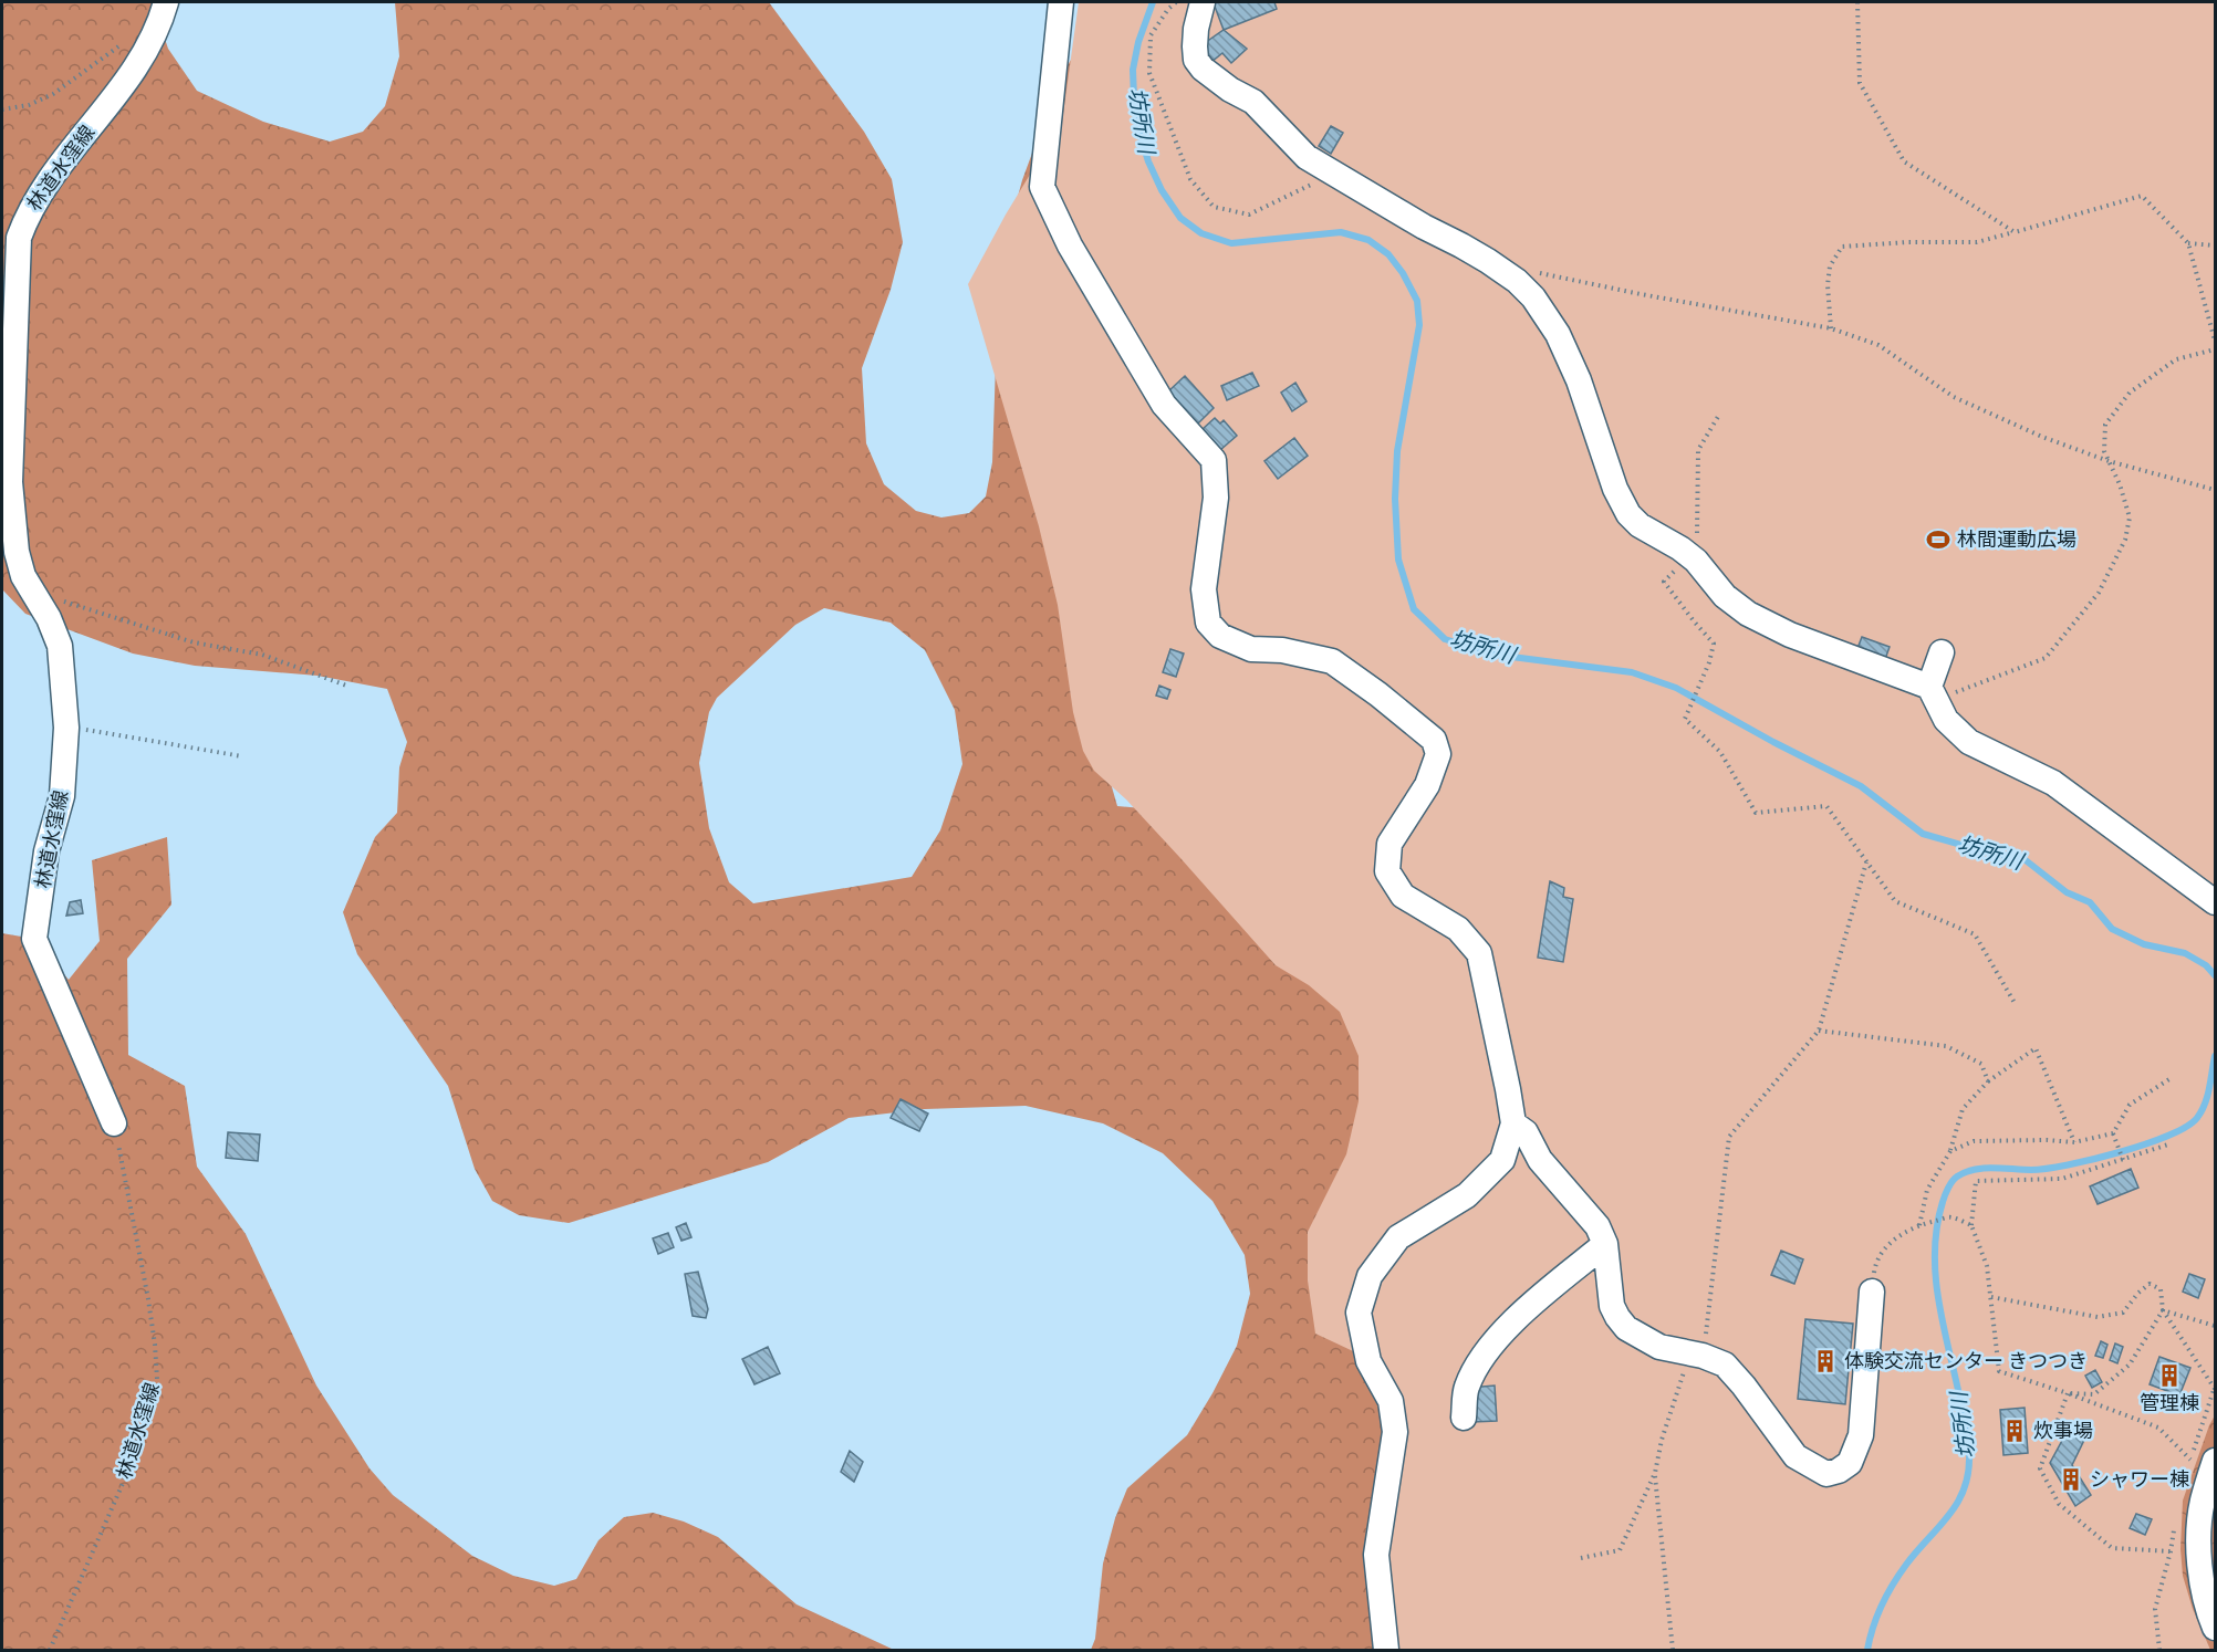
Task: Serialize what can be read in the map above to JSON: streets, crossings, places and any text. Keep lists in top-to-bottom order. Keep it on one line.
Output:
{"streets":{"street":["林道水窪線"]},"water":["坊所川"],"places":{"sports":["林間運動広場"],"building":["体験交流センター きつつき","管理棟","炊事場","シャワー棟"]}}
